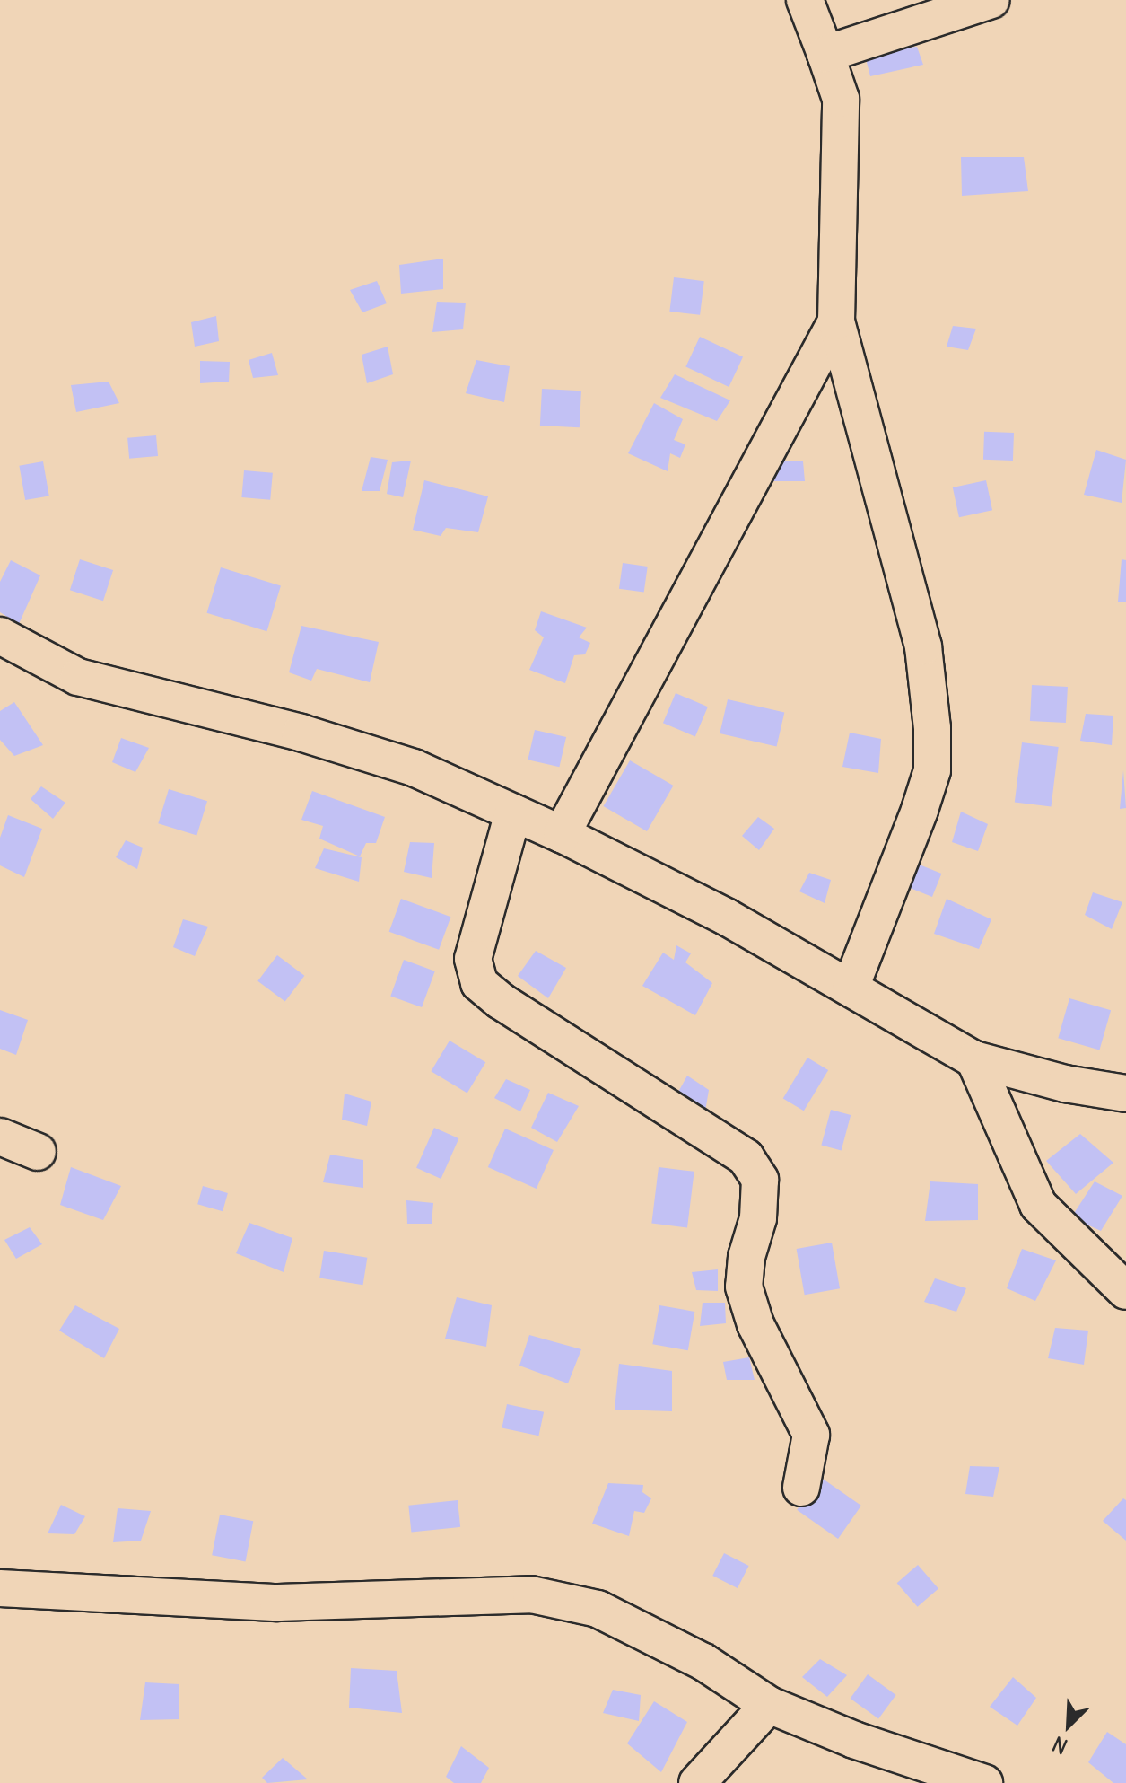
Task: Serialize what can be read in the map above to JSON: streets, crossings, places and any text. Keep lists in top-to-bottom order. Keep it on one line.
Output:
{"north":"bottom left"}
